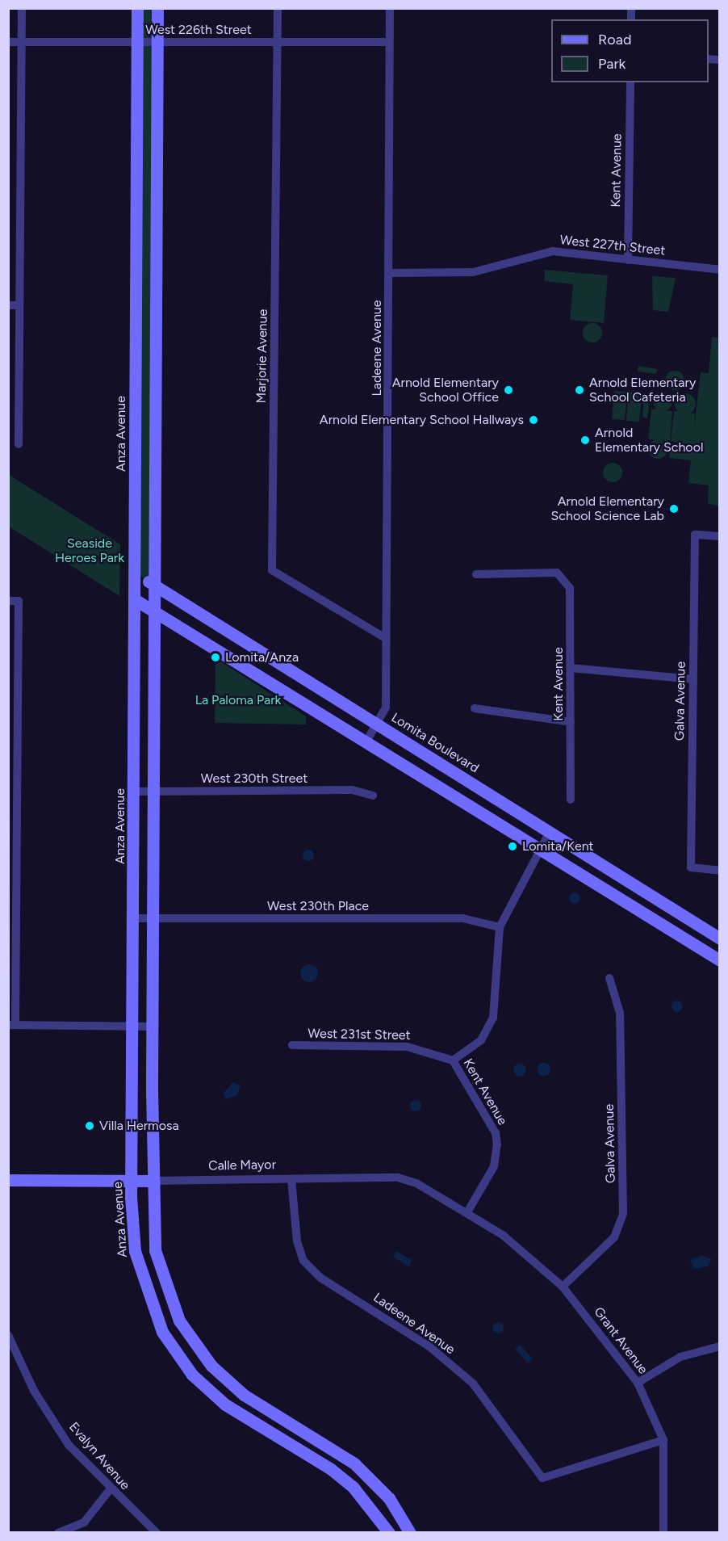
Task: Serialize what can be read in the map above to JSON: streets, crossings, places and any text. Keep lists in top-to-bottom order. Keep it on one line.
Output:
{"streets":{"main road":["Anza Avenue","Lomita Boulevard","Calle Mayor"],"street":["West 226th Street","Kent Avenue","West 227th Street","Ladeene Avenue","Marjorie Avenue","Galva Avenue","West 230th Street","West 230th Place","West 231st Street","Grant Avenue","Evalyn Avenue"]},"crossings":[["West 226th Street","Ladeene Avenue"],["West 226th Street","Marjorie Avenue"],["West 226th Street","Anza Avenue"],["Kent Avenue","West 227th Street"],["Kent Avenue","Lomita Boulevard"],["Kent Avenue","West 230th Place"],["Kent Avenue","West 231st Street"],["Kent Avenue","Calle Mayor"],["Kent Avenue","Grant Avenue"],["West 227th Street","Ladeene Avenue"],["Ladeene Avenue","Marjorie Avenue"],["Ladeene Avenue","Lomita Boulevard"],["Ladeene Avenue","Calle Mayor"],["Ladeene Avenue","Grant Avenue"],["Anza Avenue","Lomita Boulevard"],["Anza Avenue","West 230th Street"],["Anza Avenue","West 230th Place"],["Anza Avenue","Calle Mayor"],["Galva Avenue","Grant Avenue"],["Calle Mayor","Grant Avenue"]],"parks":["Seaside Heroes Park","La Paloma Park"],"places":["Arnold Elementary School Office","Arnold Elementary School Cafeteria","Arnold Elementary School Hallways","Arnold Elementary School","Arnold Elementary School Science Lab","Lomita/Anza","Lomita/Kent","Villa Hermosa"],"legend":["Road","Park"]}
